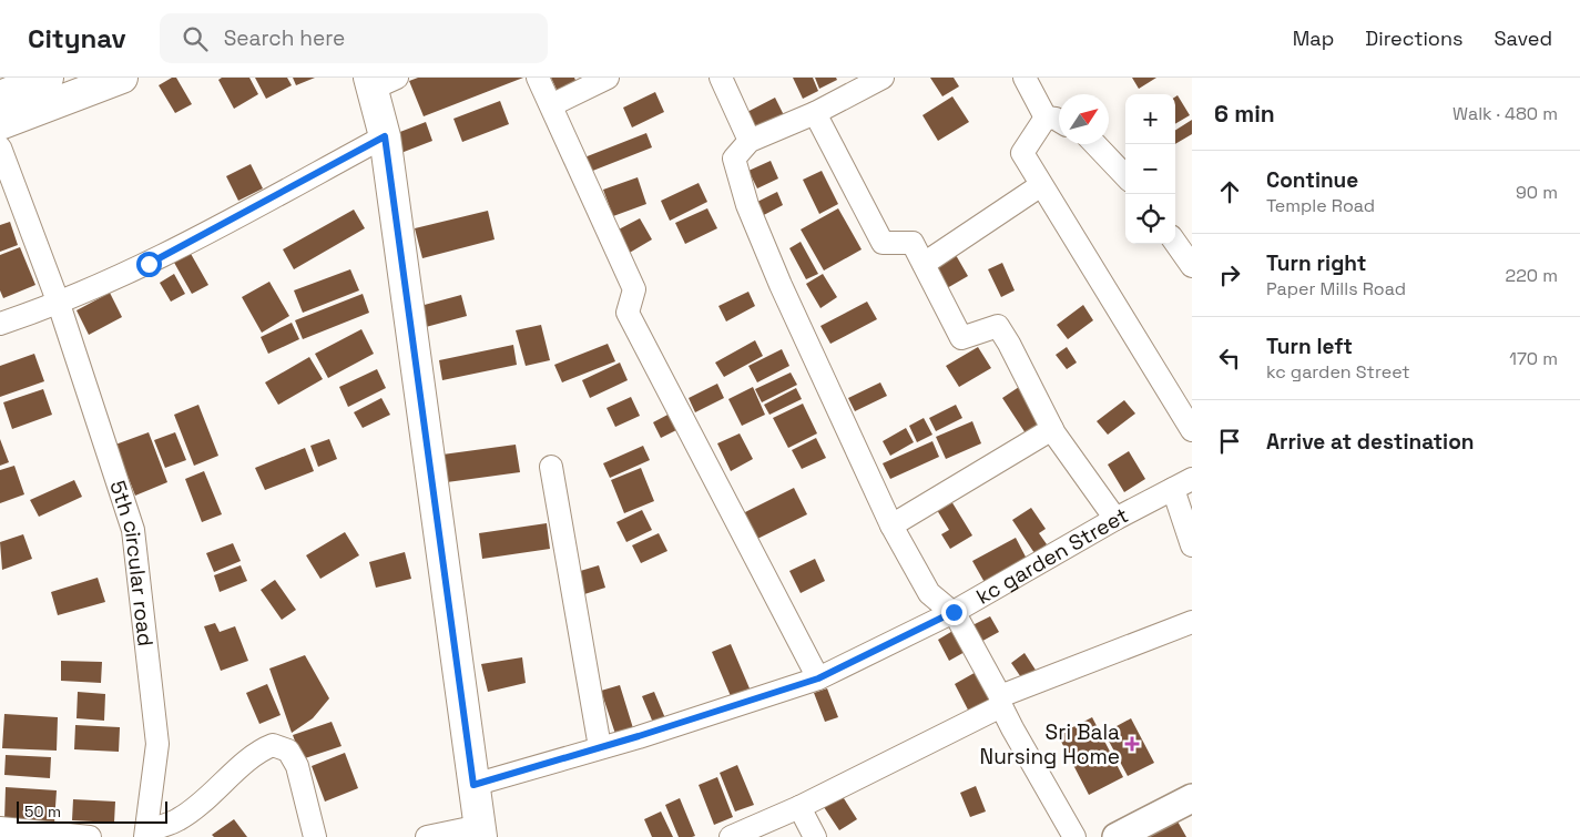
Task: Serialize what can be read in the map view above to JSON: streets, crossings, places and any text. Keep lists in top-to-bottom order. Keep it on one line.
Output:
{"streets":{"street":["kc garden Street","5th circular road"]},"places":{"health":["Sri Bala Nursing Home"]},"scale_bar":"50 m","north":"top right","page":{"header":"Citynav","search":"Search here","nav":["Map","Directions","Saved"],"heading":["6 min","Walk · 480 m"],"map_buttons":["+","−"],"list":[["Continue","Temple Road","90 m"],["Turn right","Paper Mills Road","220 m"],["Turn left","kc garden Street","170 m"],"Arrive at destination"],"scale":"50 m"}}
